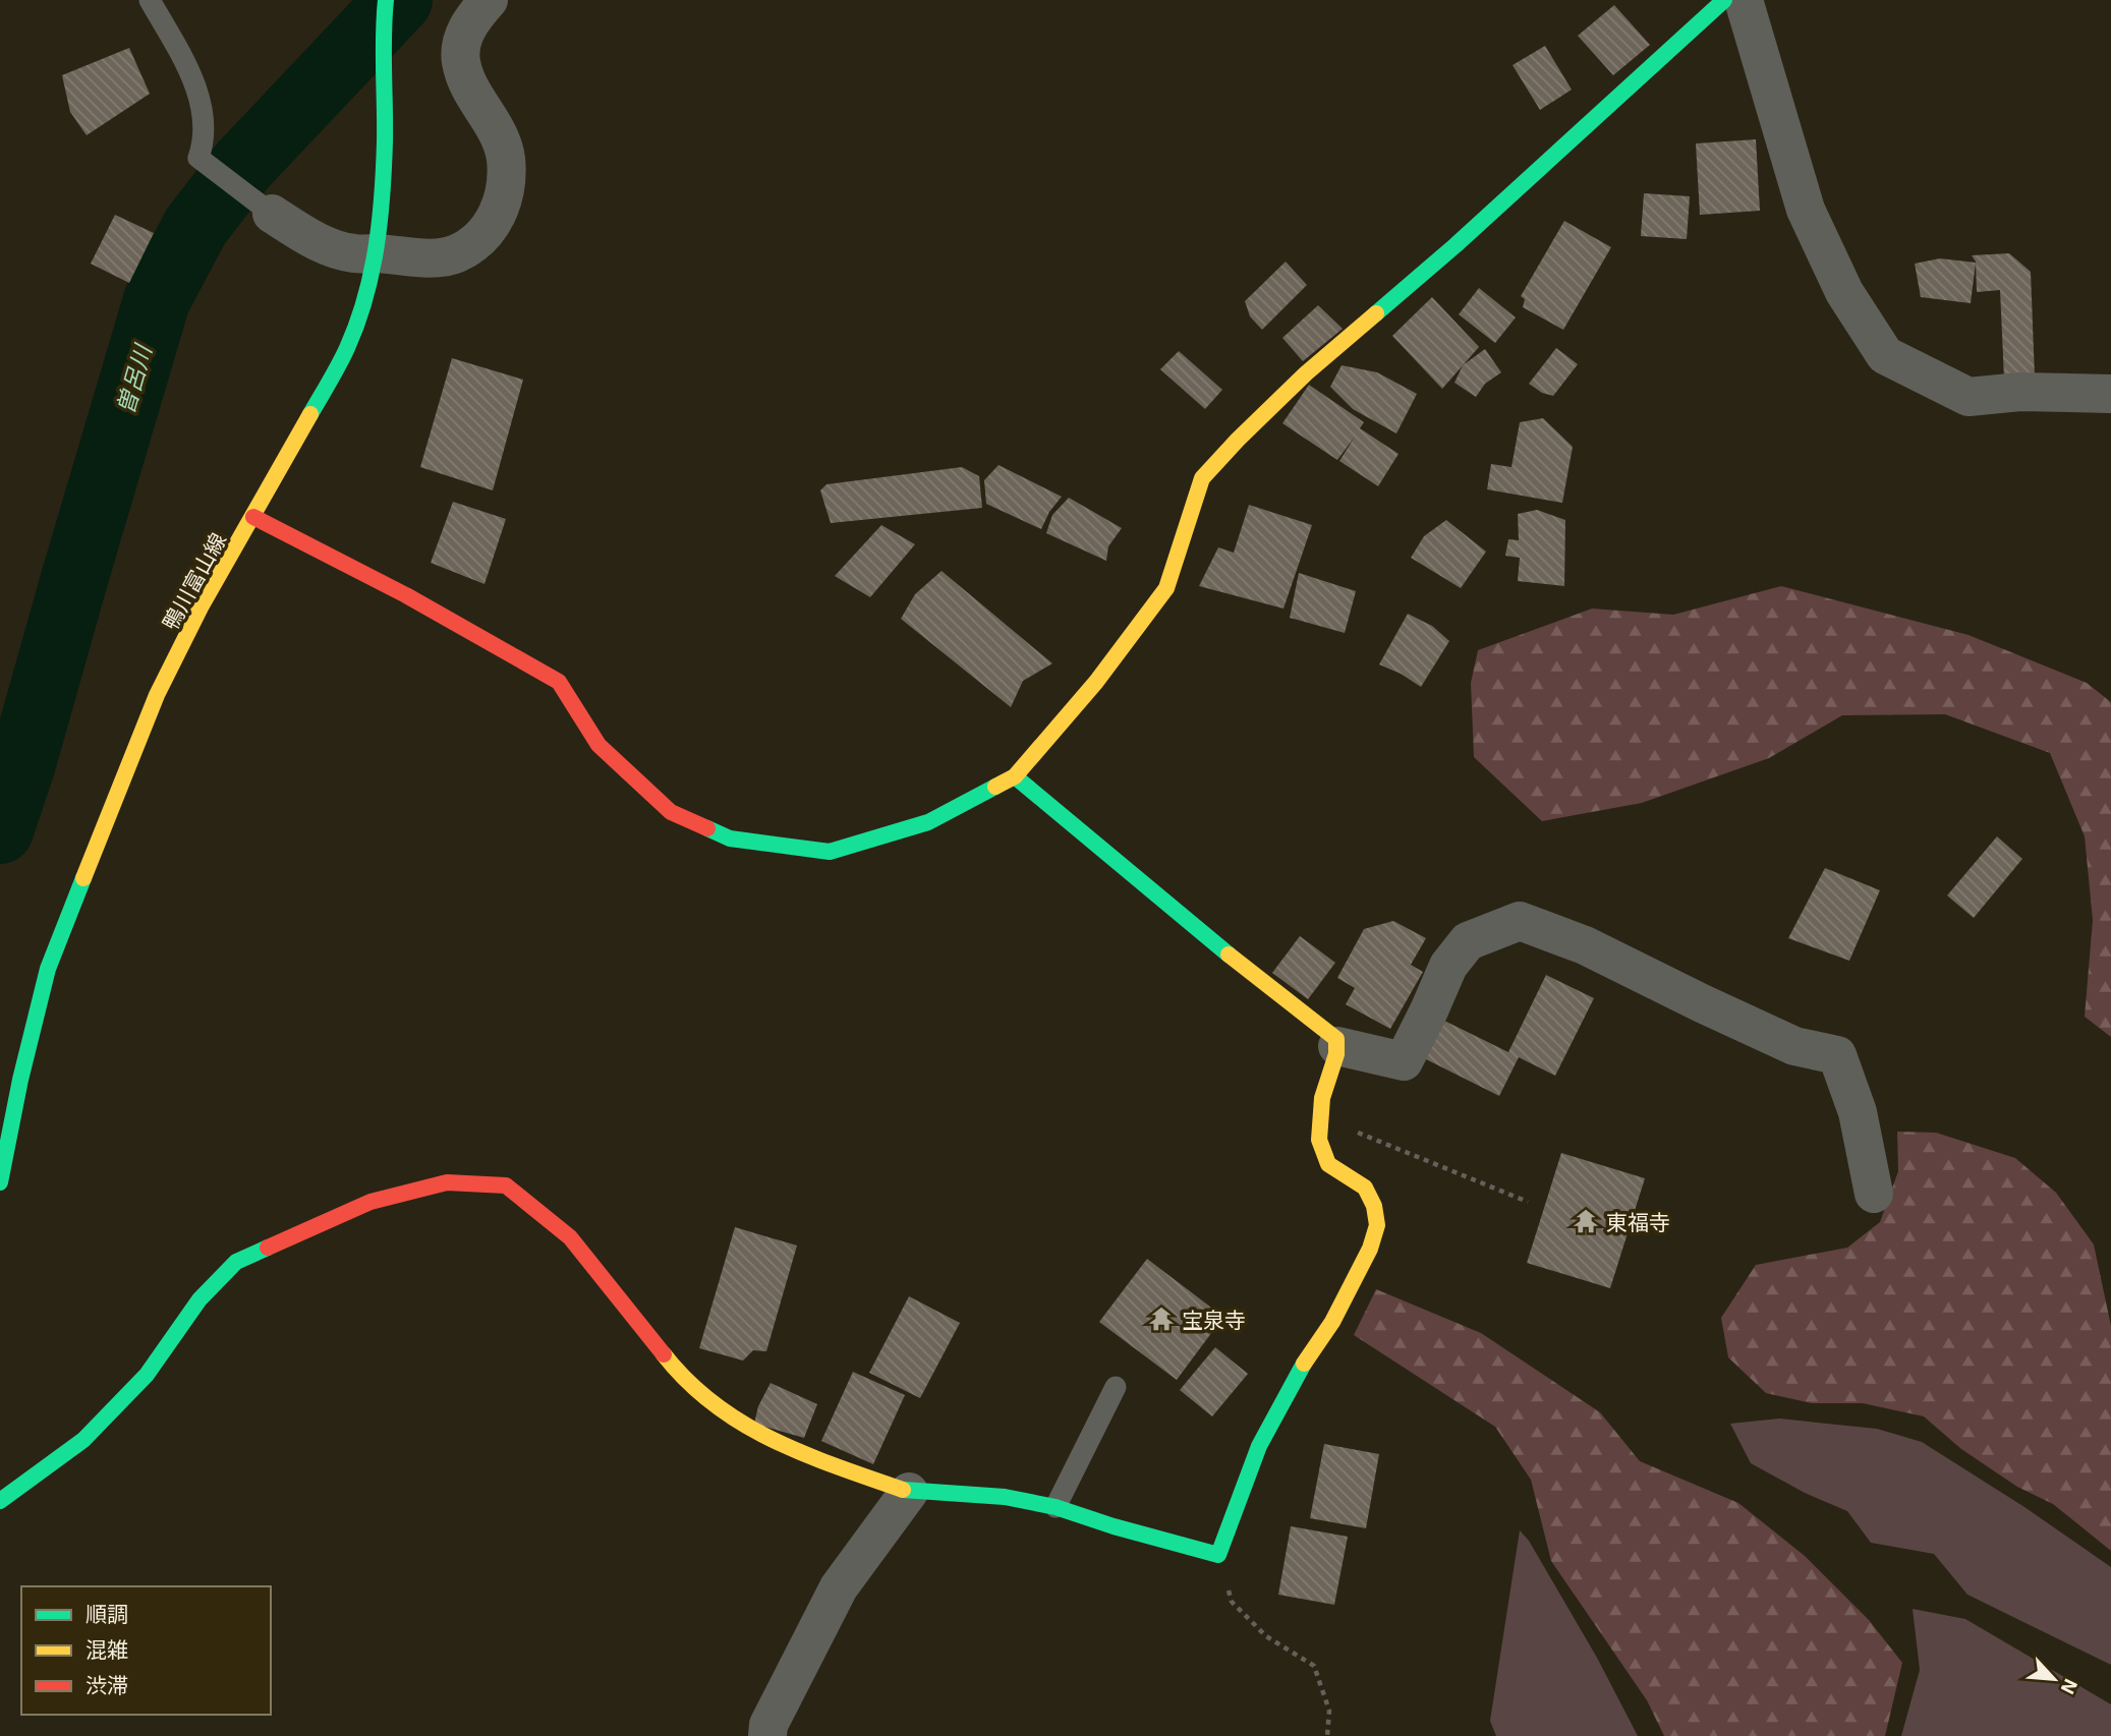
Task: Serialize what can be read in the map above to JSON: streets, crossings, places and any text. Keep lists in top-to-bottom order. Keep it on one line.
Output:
{"streets":{"street":["鴨川富山線"]},"water":["曽呂川"],"places":{"temple":["東福寺","宝泉寺"]},"legend":["順調","混雑","渋滞"],"north":"bottom right"}
